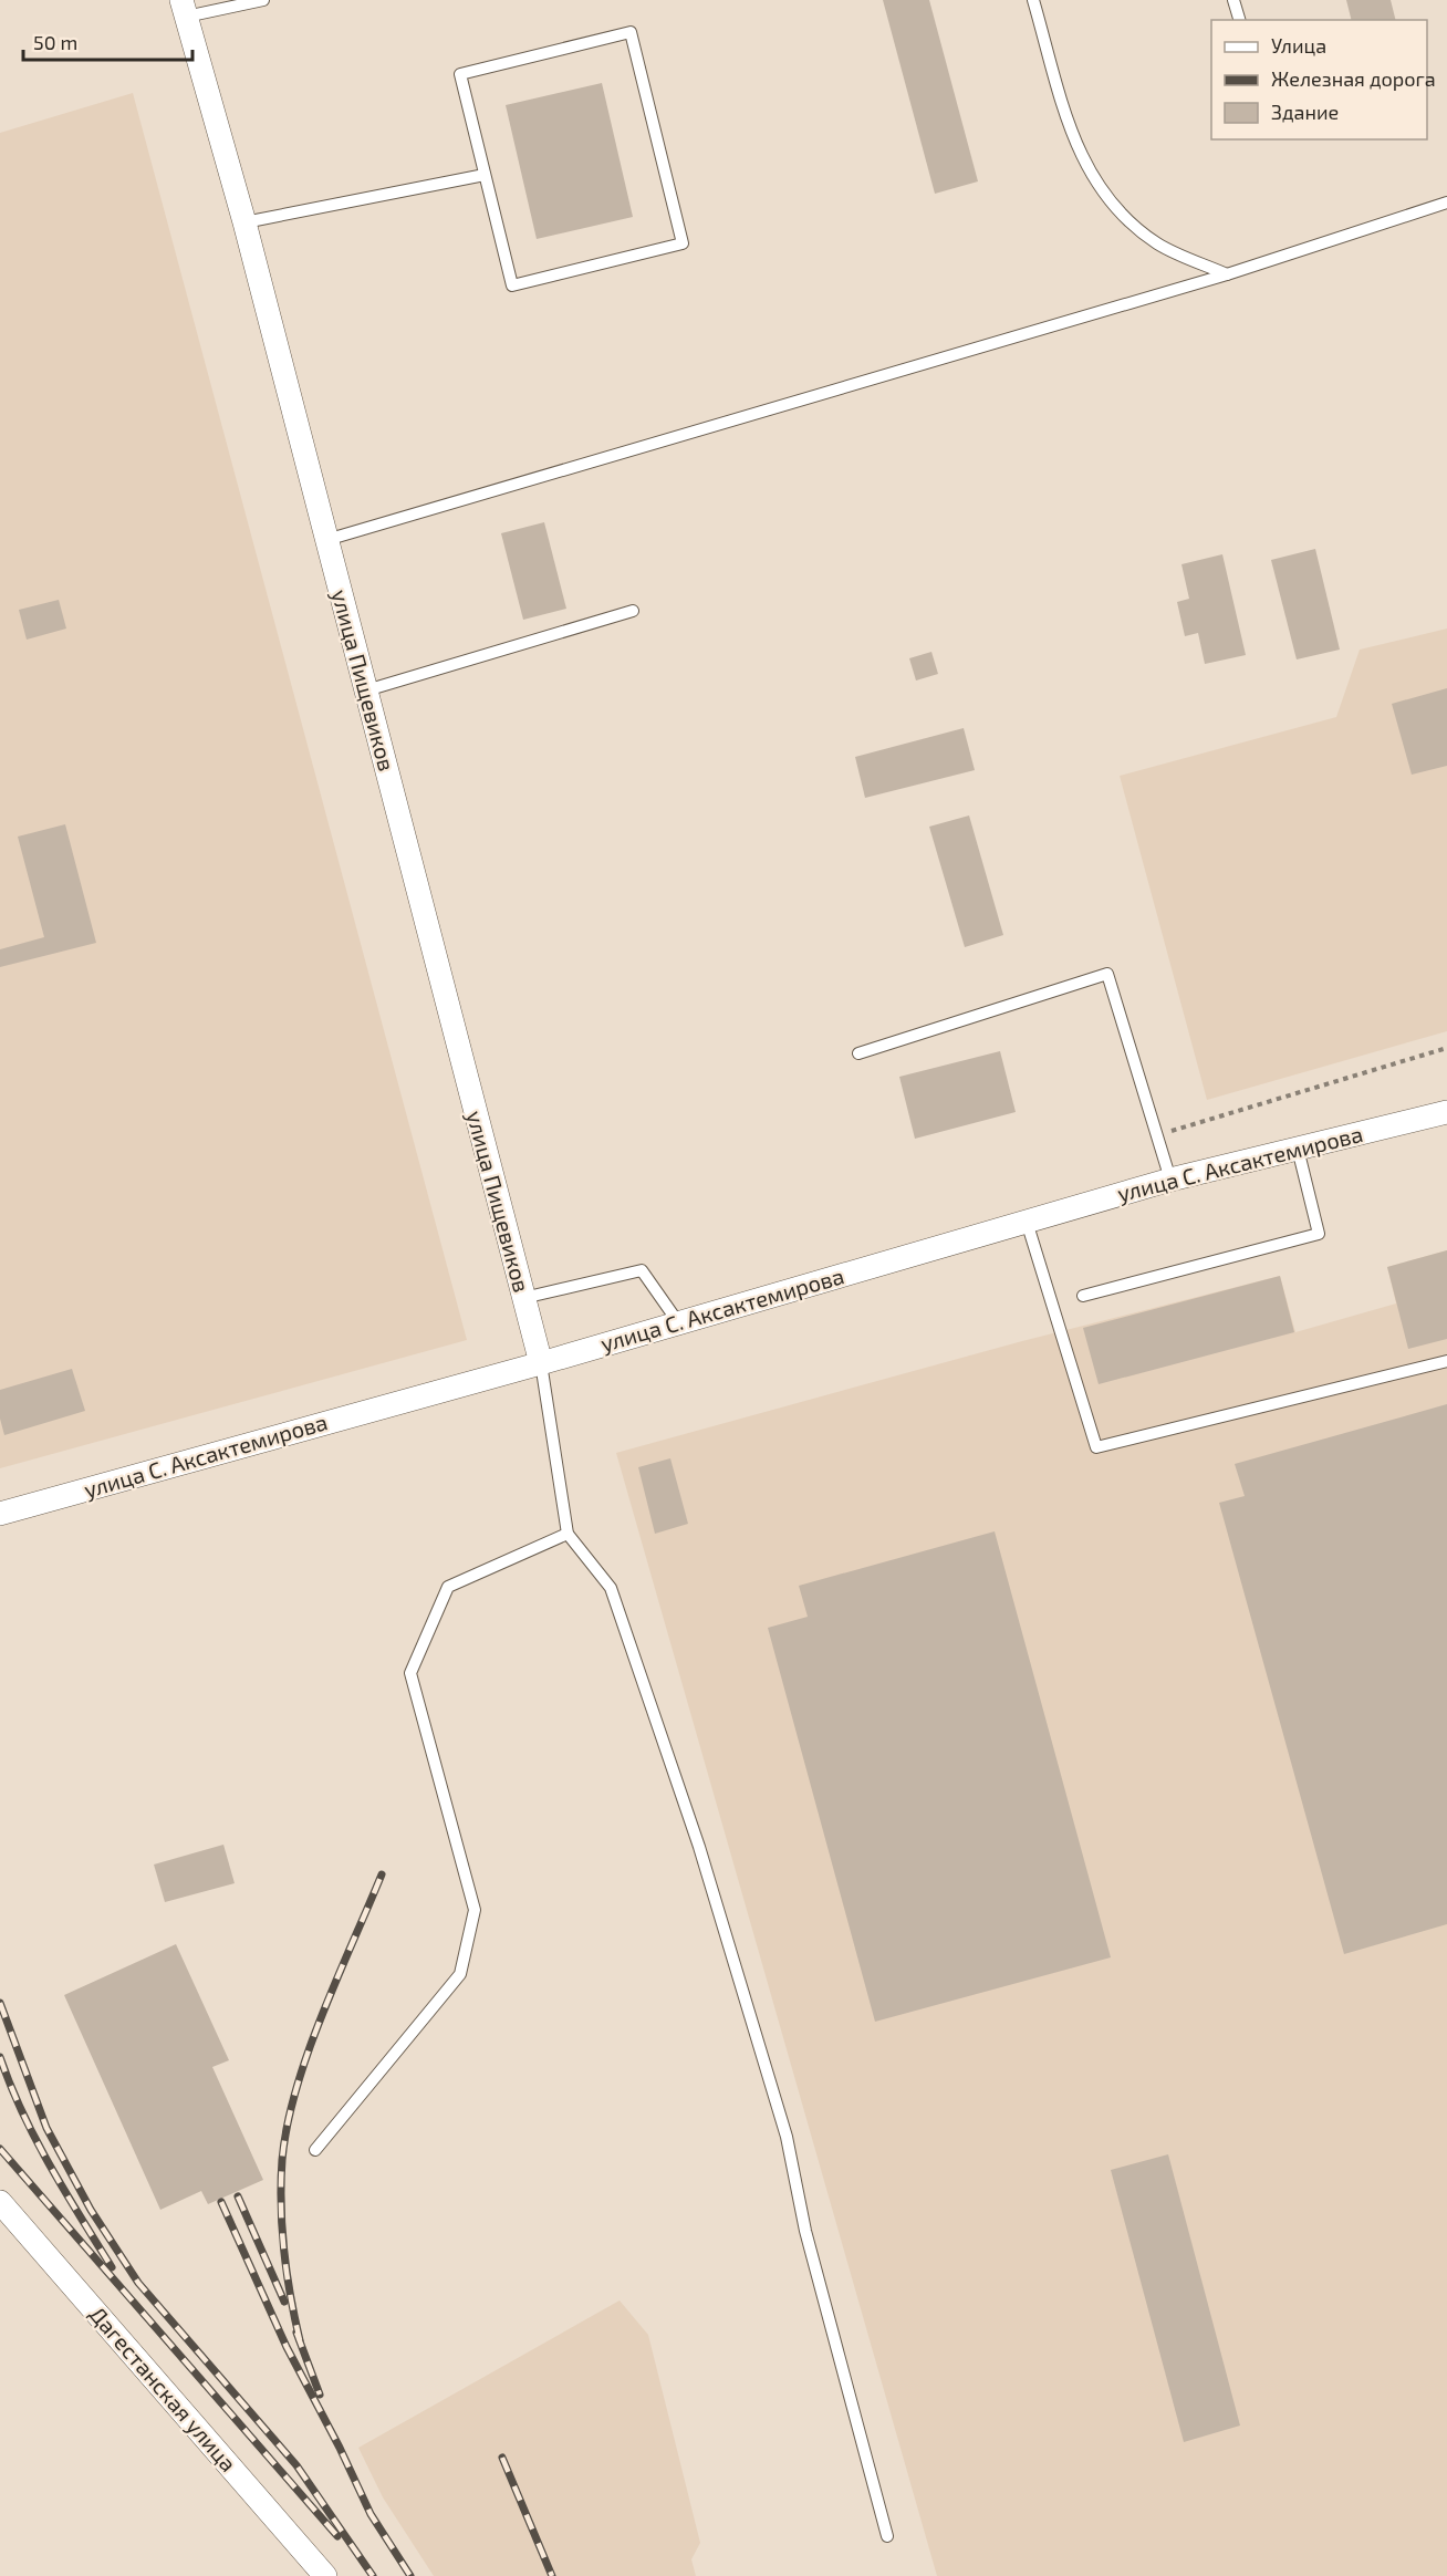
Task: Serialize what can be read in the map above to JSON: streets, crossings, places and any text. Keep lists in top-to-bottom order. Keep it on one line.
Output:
{"streets":{"street":["улица Пищевиков","улица С. Аксактемирова","Дагестанская улица"]},"crossings":[["улица Пищевиков","улица С. Аксактемирова"]],"legend":["Улица","Железная дорога","Здание"],"scale_bar":"50 m"}
